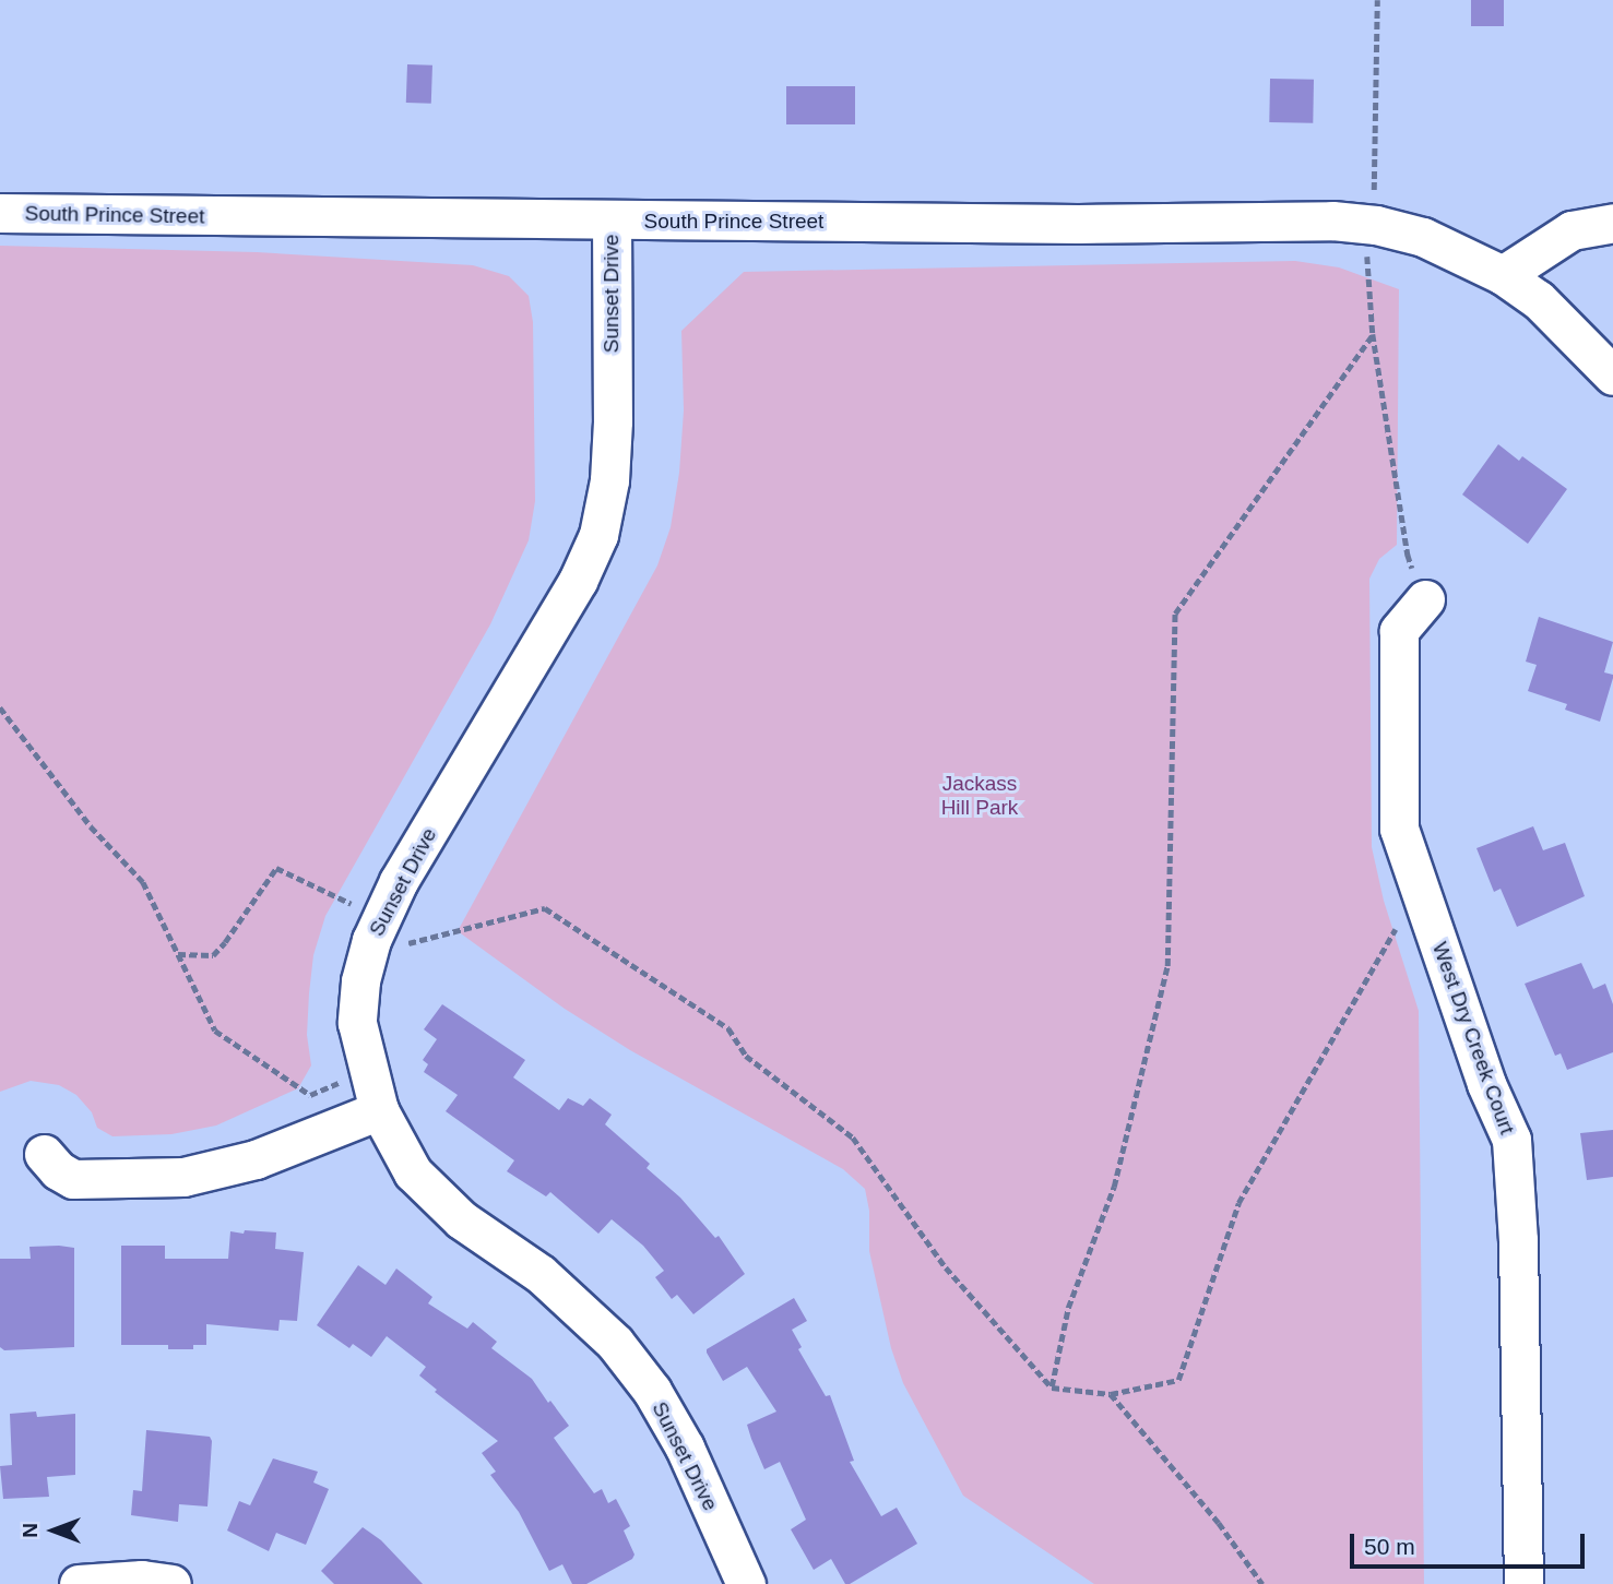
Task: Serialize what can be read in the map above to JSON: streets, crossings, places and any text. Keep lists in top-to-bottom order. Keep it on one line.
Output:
{"streets":{"street":["South Prince Street","Sunset Drive","West Dry Creek Court"]},"crossings":[["South Prince Street","Sunset Drive"]],"parks":["Jackass Hill Park"],"scale_bar":"50 m","north":"left"}
